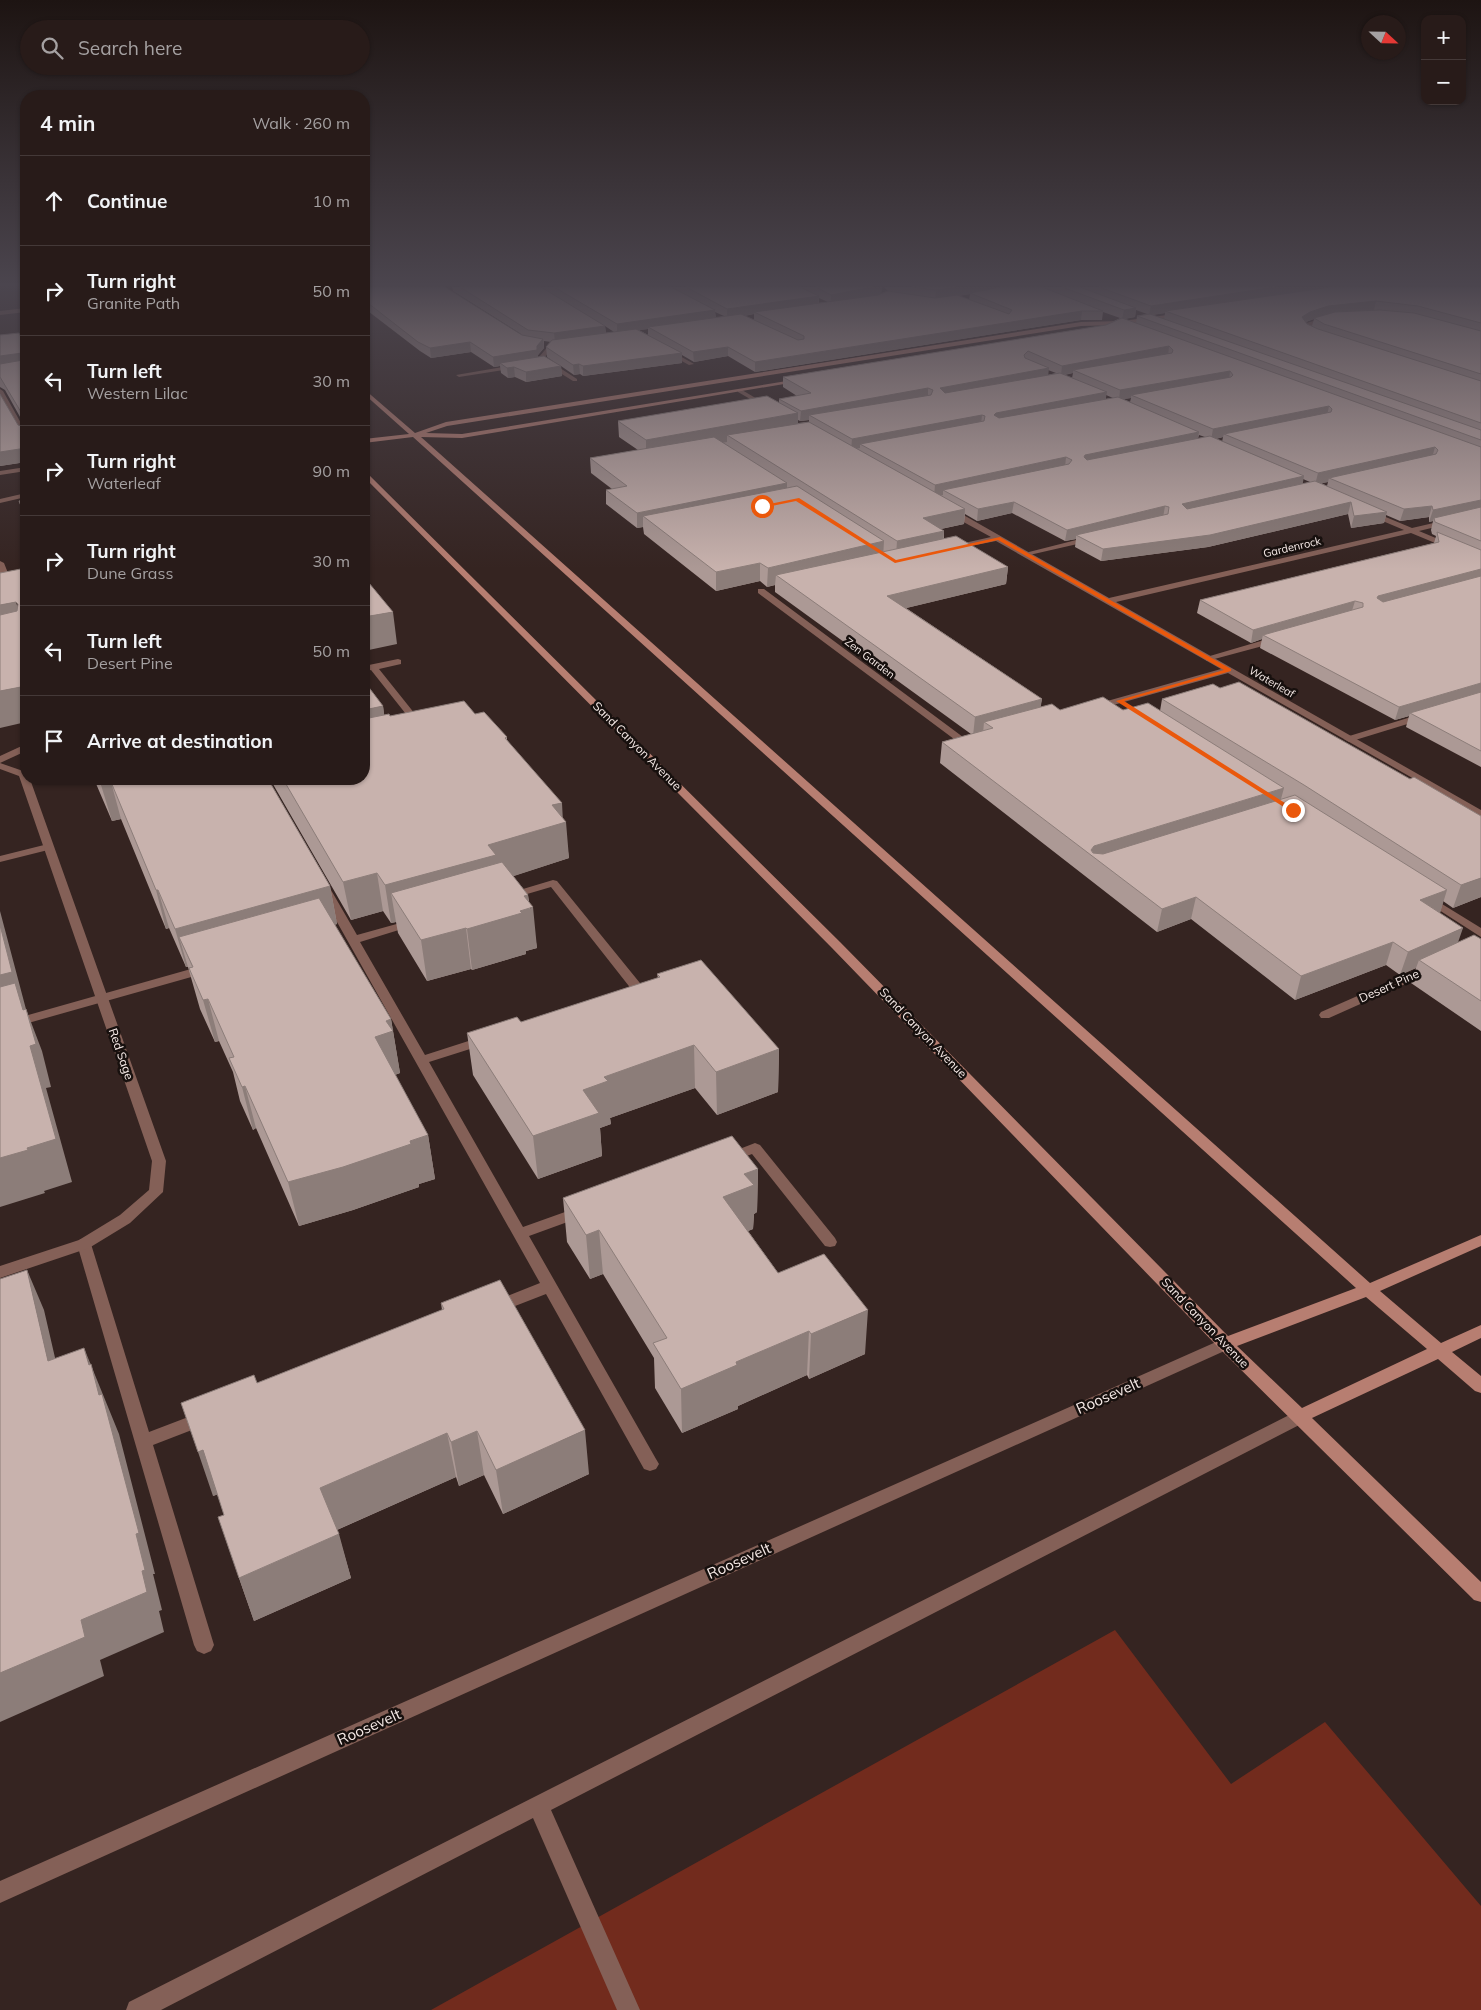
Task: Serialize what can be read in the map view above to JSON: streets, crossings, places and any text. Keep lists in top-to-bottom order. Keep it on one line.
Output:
{"streets":{"main road":["Sand Canyon Avenue","Roosevelt"],"street":["Gardenrock","Zen Garden","Waterleaf","Desert Pine","Red Sage"]},"crossings":[["Gardenrock","Waterleaf"],["Sand Canyon Avenue","Roosevelt"]],"north":"right","page":{"map_buttons":["+","−"],"search":"Search here","heading":["4 min","Walk · 260 m"],"list":[["Continue","10 m"],["Turn right","Granite Path","50 m"],["Turn left","Western Lilac","30 m"],["Turn right","Waterleaf","90 m"],["Turn right","Dune Grass","30 m"],["Turn left","Desert Pine","50 m"],"Arrive at destination"]}}
